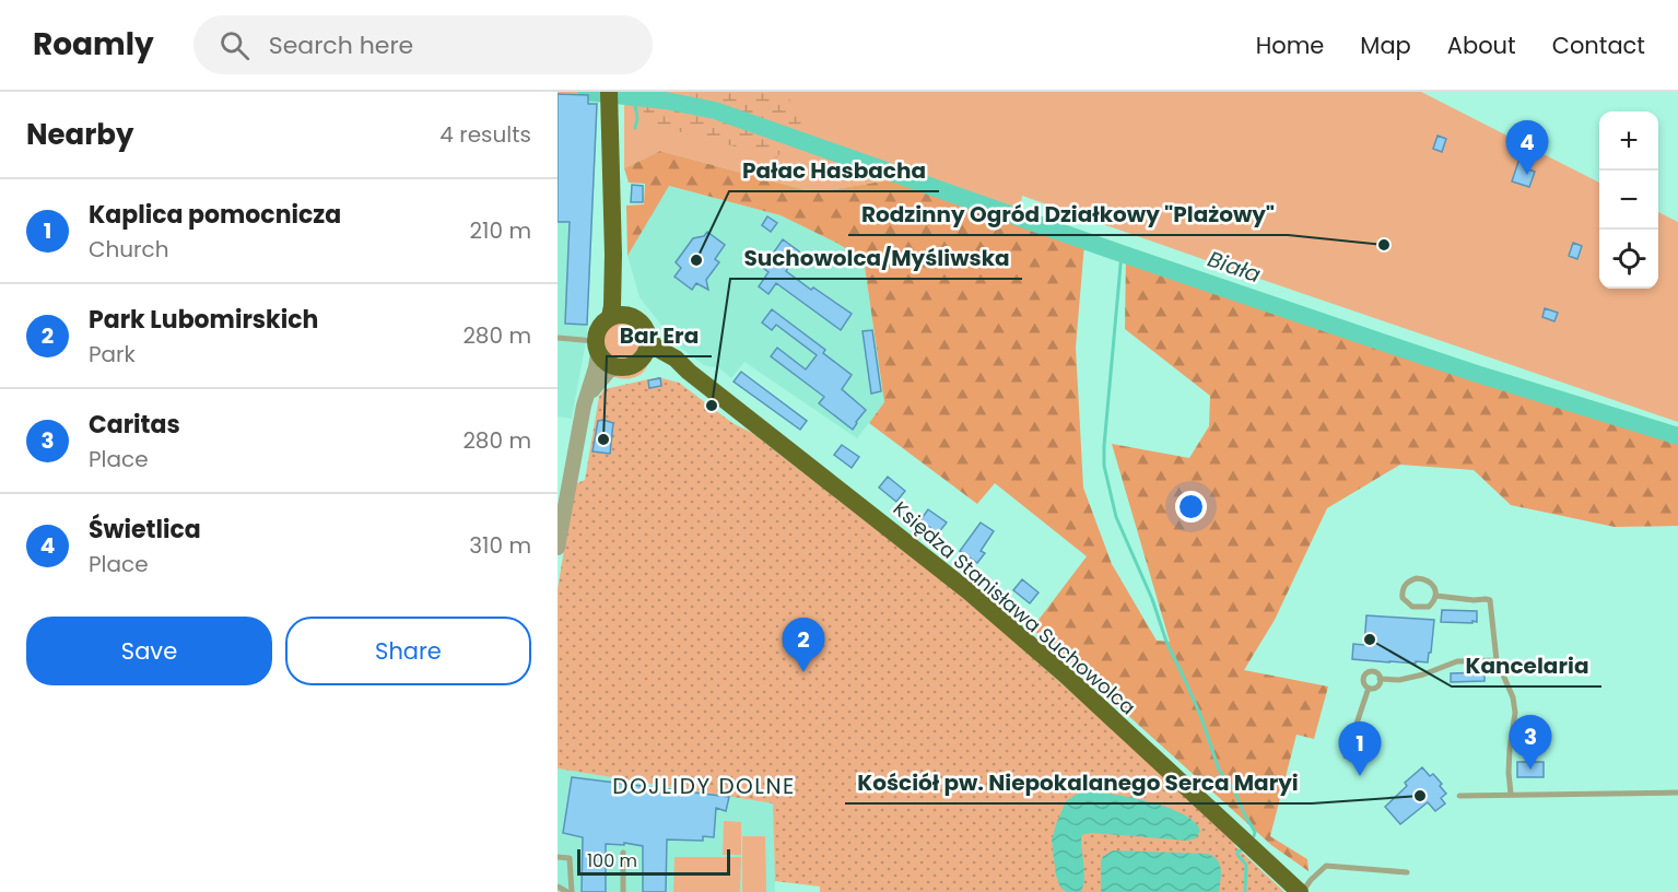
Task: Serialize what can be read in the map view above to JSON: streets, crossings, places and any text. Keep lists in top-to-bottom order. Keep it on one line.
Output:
{"streets":{"highway":["Księdza Stanisława Suchowolca"]},"districts":["DOJLIDY DOLNE"],"water":["Biała"],"places":["Rodzinny Ogród Działkowy \"Plażowy\"","Pałac Hasbacha","Suchowolca/Myśliwska","Bar Era","Kancelaria","Kościół pw. Niepokalanego Serca Maryi"],"scale_bar":"100 m","page":{"header":"Roamly","search":"Search here","nav":["Home","Map","About","Contact"],"heading":["Nearby","4 results"],"map_buttons":["+","−"],"pins":["4","2","3","1"],"list":[{"mark":"1","name":"Kaplica pomocnicza","note":"Church","value":"210 m"},{"mark":"2","name":"Park Lubomirskich","note":"Park","value":"280 m"},{"mark":"3","name":"Caritas","note":"Place","value":"280 m"},{"mark":"4","name":"Świetlica","note":"Place","value":"310 m"}],"buttons":["Save","Share"],"scale":"100 m"}}
